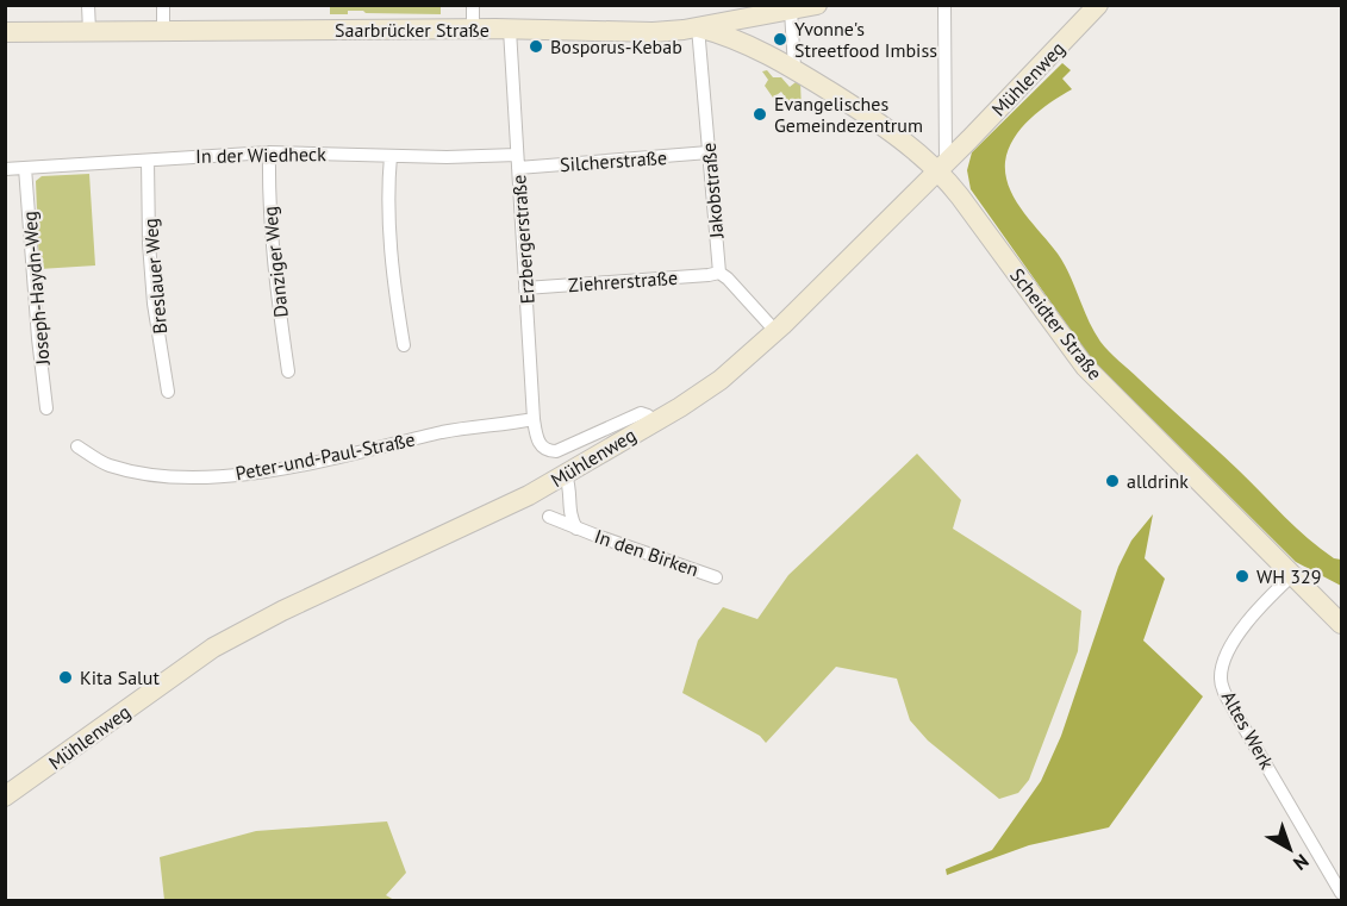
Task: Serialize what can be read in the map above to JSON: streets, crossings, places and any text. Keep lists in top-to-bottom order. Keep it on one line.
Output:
{"streets":{"main road":["Saarbrücker Straße","Mühlenweg","Scheidter Straße"],"street":["In der Wiedheck","Silcherstraße","Jakobstraße","Erzbergerstraße","Danziger Weg","Breslauer Weg","Ziehrerstraße","Joseph-Haydn-Weg","Peter-und-Paul-Straße","In den Birken","Altes Werk"]},"crossings":[["Saarbrücker Straße","Jakobstraße"],["Saarbrücker Straße","Erzbergerstraße"],["Saarbrücker Straße","Scheidter Straße"],["Mühlenweg","Erzbergerstraße"],["Mühlenweg","Scheidter Straße"],["Mühlenweg","In den Birken"],["In der Wiedheck","Silcherstraße"],["In der Wiedheck","Erzbergerstraße"],["In der Wiedheck","Danziger Weg"],["In der Wiedheck","Breslauer Weg"],["In der Wiedheck","Joseph-Haydn-Weg"],["Silcherstraße","Jakobstraße"],["Silcherstraße","Erzbergerstraße"],["Jakobstraße","Ziehrerstraße"],["Jakobstraße","Scheidter Straße"],["Erzbergerstraße","Ziehrerstraße"],["Erzbergerstraße","Peter-und-Paul-Straße"],["Scheidter Straße","Altes Werk"]],"places":["Yvonne's Streetfood Imbiss","Bosporus-Kebab","Evangelisches Gemeindezentrum","alldrink","WH 329","Kita Salut"],"north":"bottom right"}
